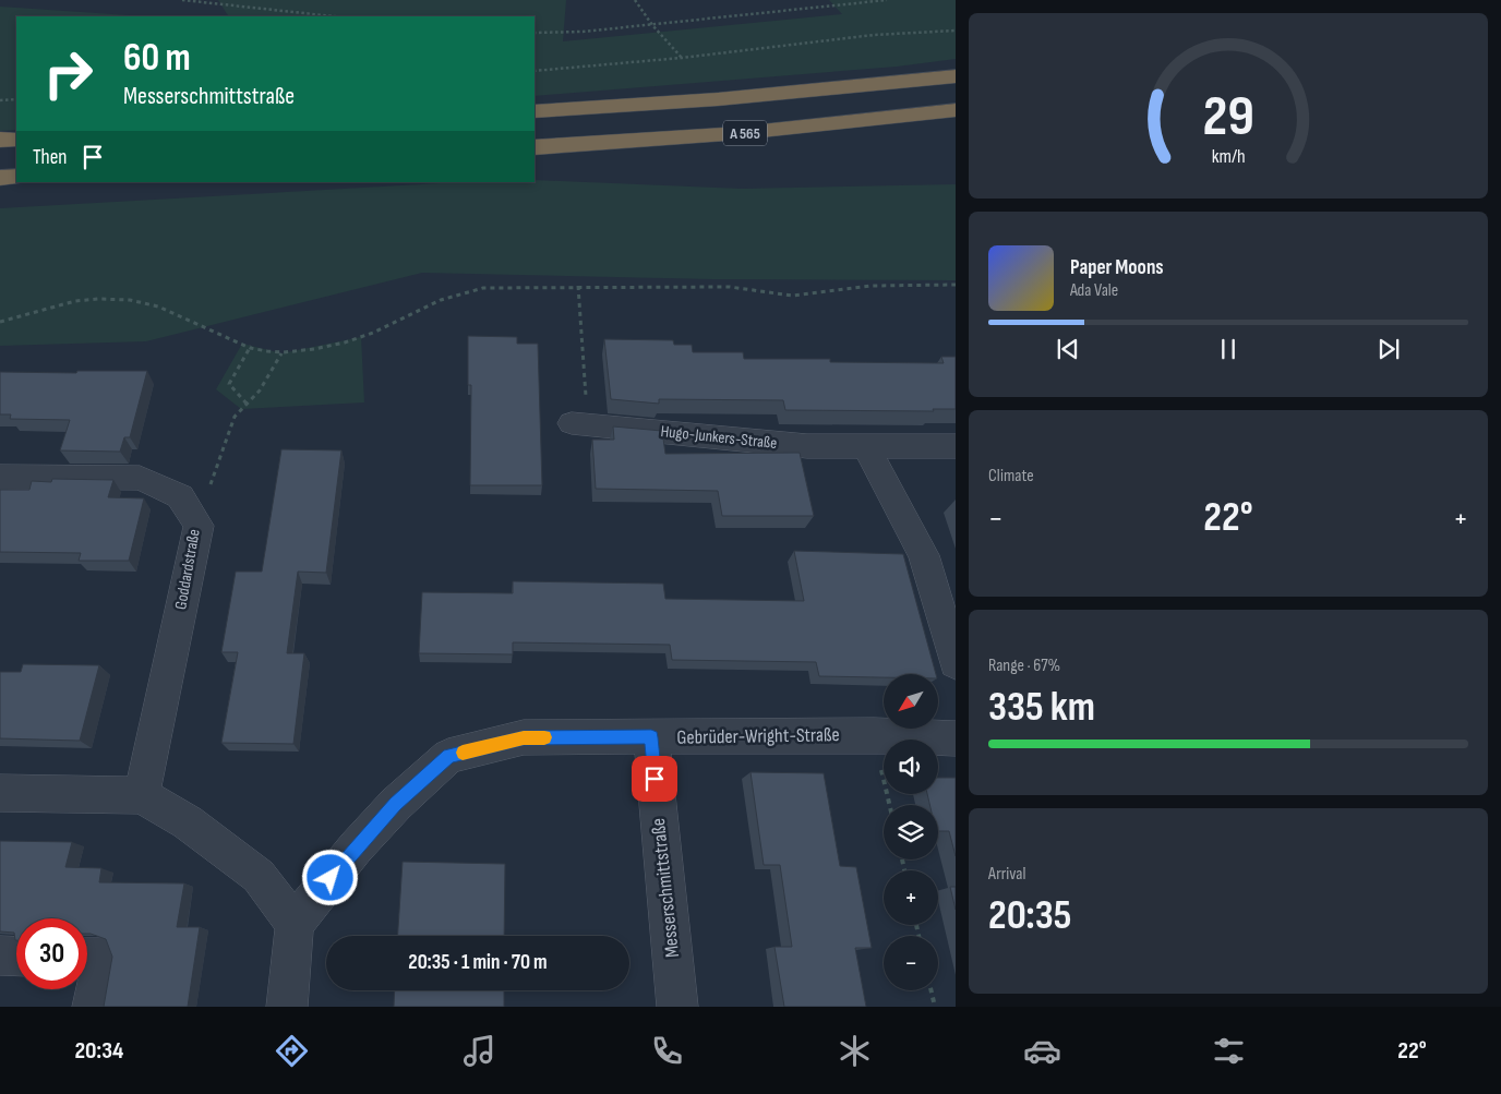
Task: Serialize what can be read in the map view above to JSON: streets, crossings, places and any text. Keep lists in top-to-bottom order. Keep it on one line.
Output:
{"streets":{"highway":["A 565"],"street":["Hugo-Junkers-Straße","Goddardstraße","Gebrüder-Wright-Straße","Messerschmittstraße"]},"crossings":[["Gebrüder-Wright-Straße","Messerschmittstraße"]],"north":"bottom left","page":{"turn":["60 m","Messerschmittstraße"],"then":"Then","song":["Paper Moons","Ada Vale"],"tile":["Climate",["Range · 67%","335 km"],["Arrival","20:35"]],"heat":["−","22°","+"],"map_buttons":["+","−"],"limit":"30","trip":"20:35 · 1 min · 70 m","tabs":["20:34","22°"],"gauge":["29","km/h"]}}
